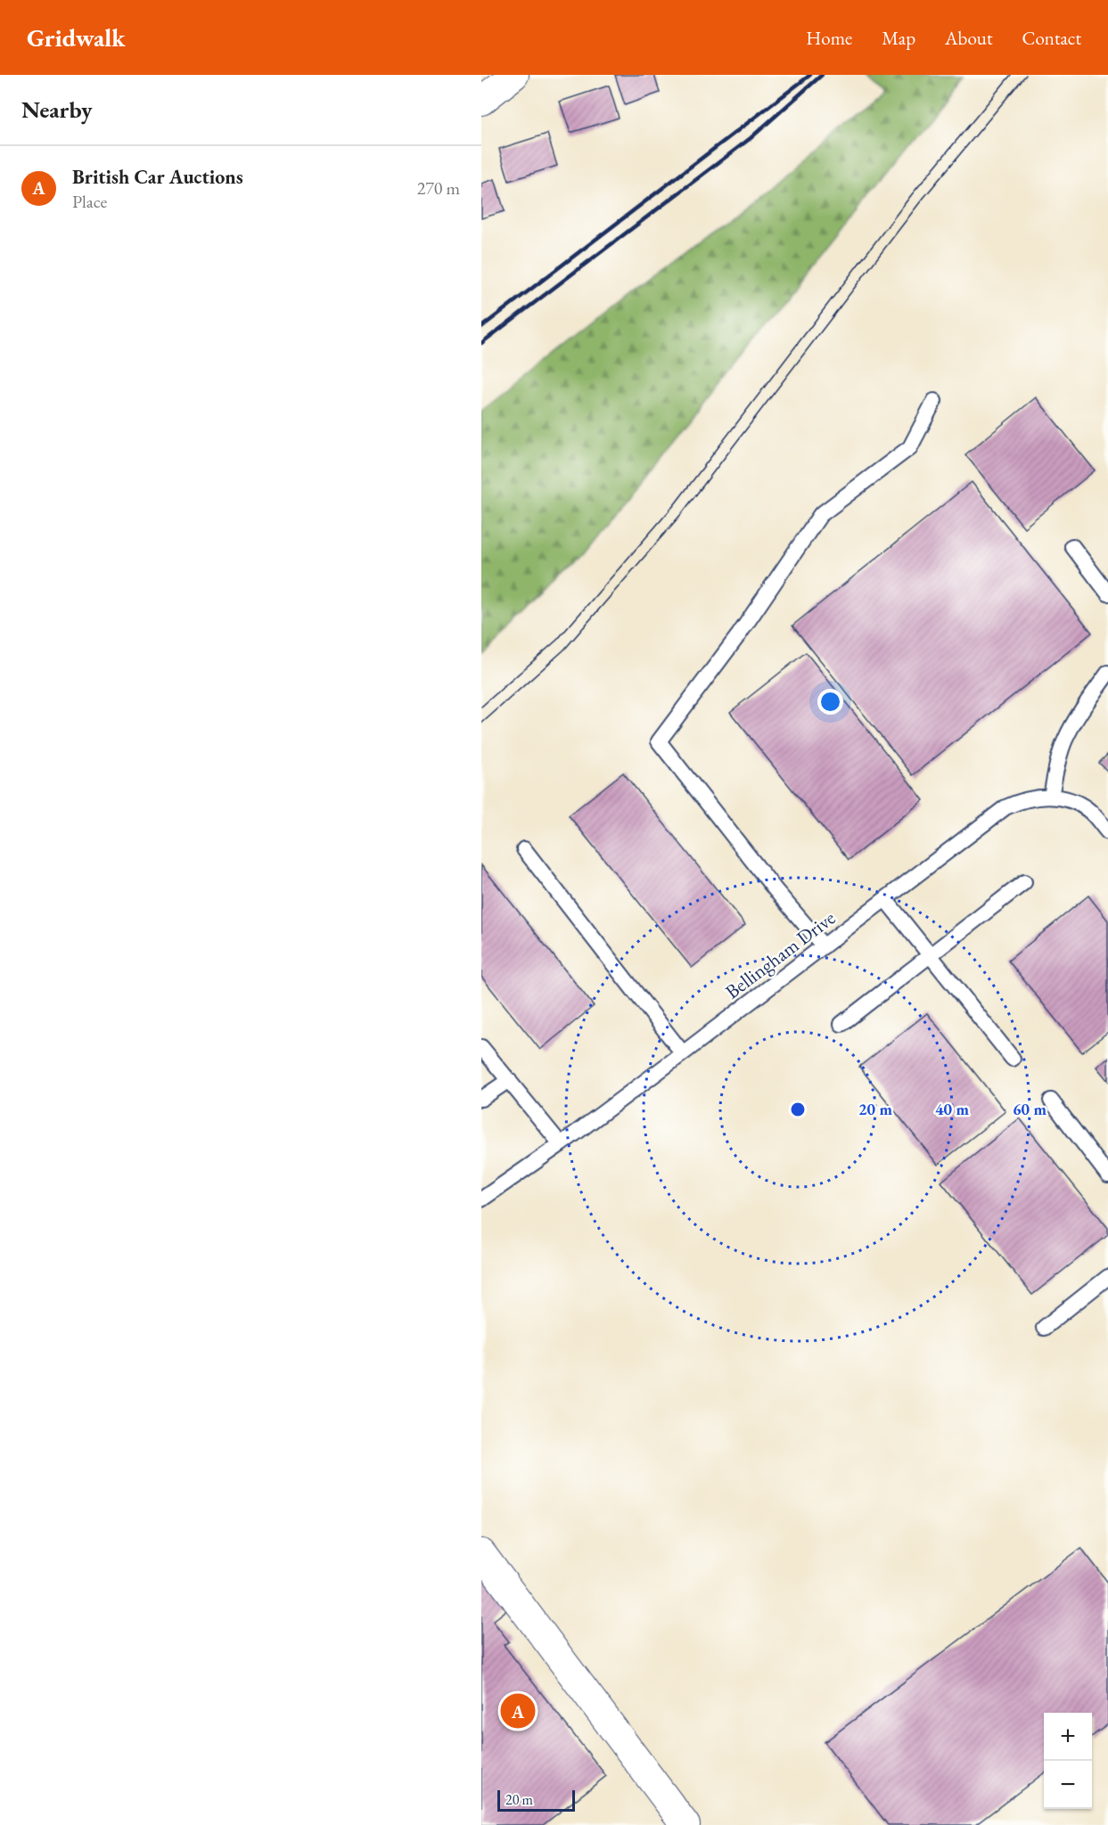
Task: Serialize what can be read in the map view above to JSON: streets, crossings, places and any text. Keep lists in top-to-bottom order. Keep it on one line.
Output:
{"streets":{"lane":["Bellingham Drive"]},"scale_bar":"20 m","page":{"header":"Gridwalk","nav":["Home","Map","About","Contact"],"heading":"Nearby","list":[{"mark":"A","name":"British Car Auctions","note":"Place","value":"270 m"}],"pins":"A","map_buttons":["+","−"],"scale":"20 m"},"rings":["20 m","40 m","60 m"]}
